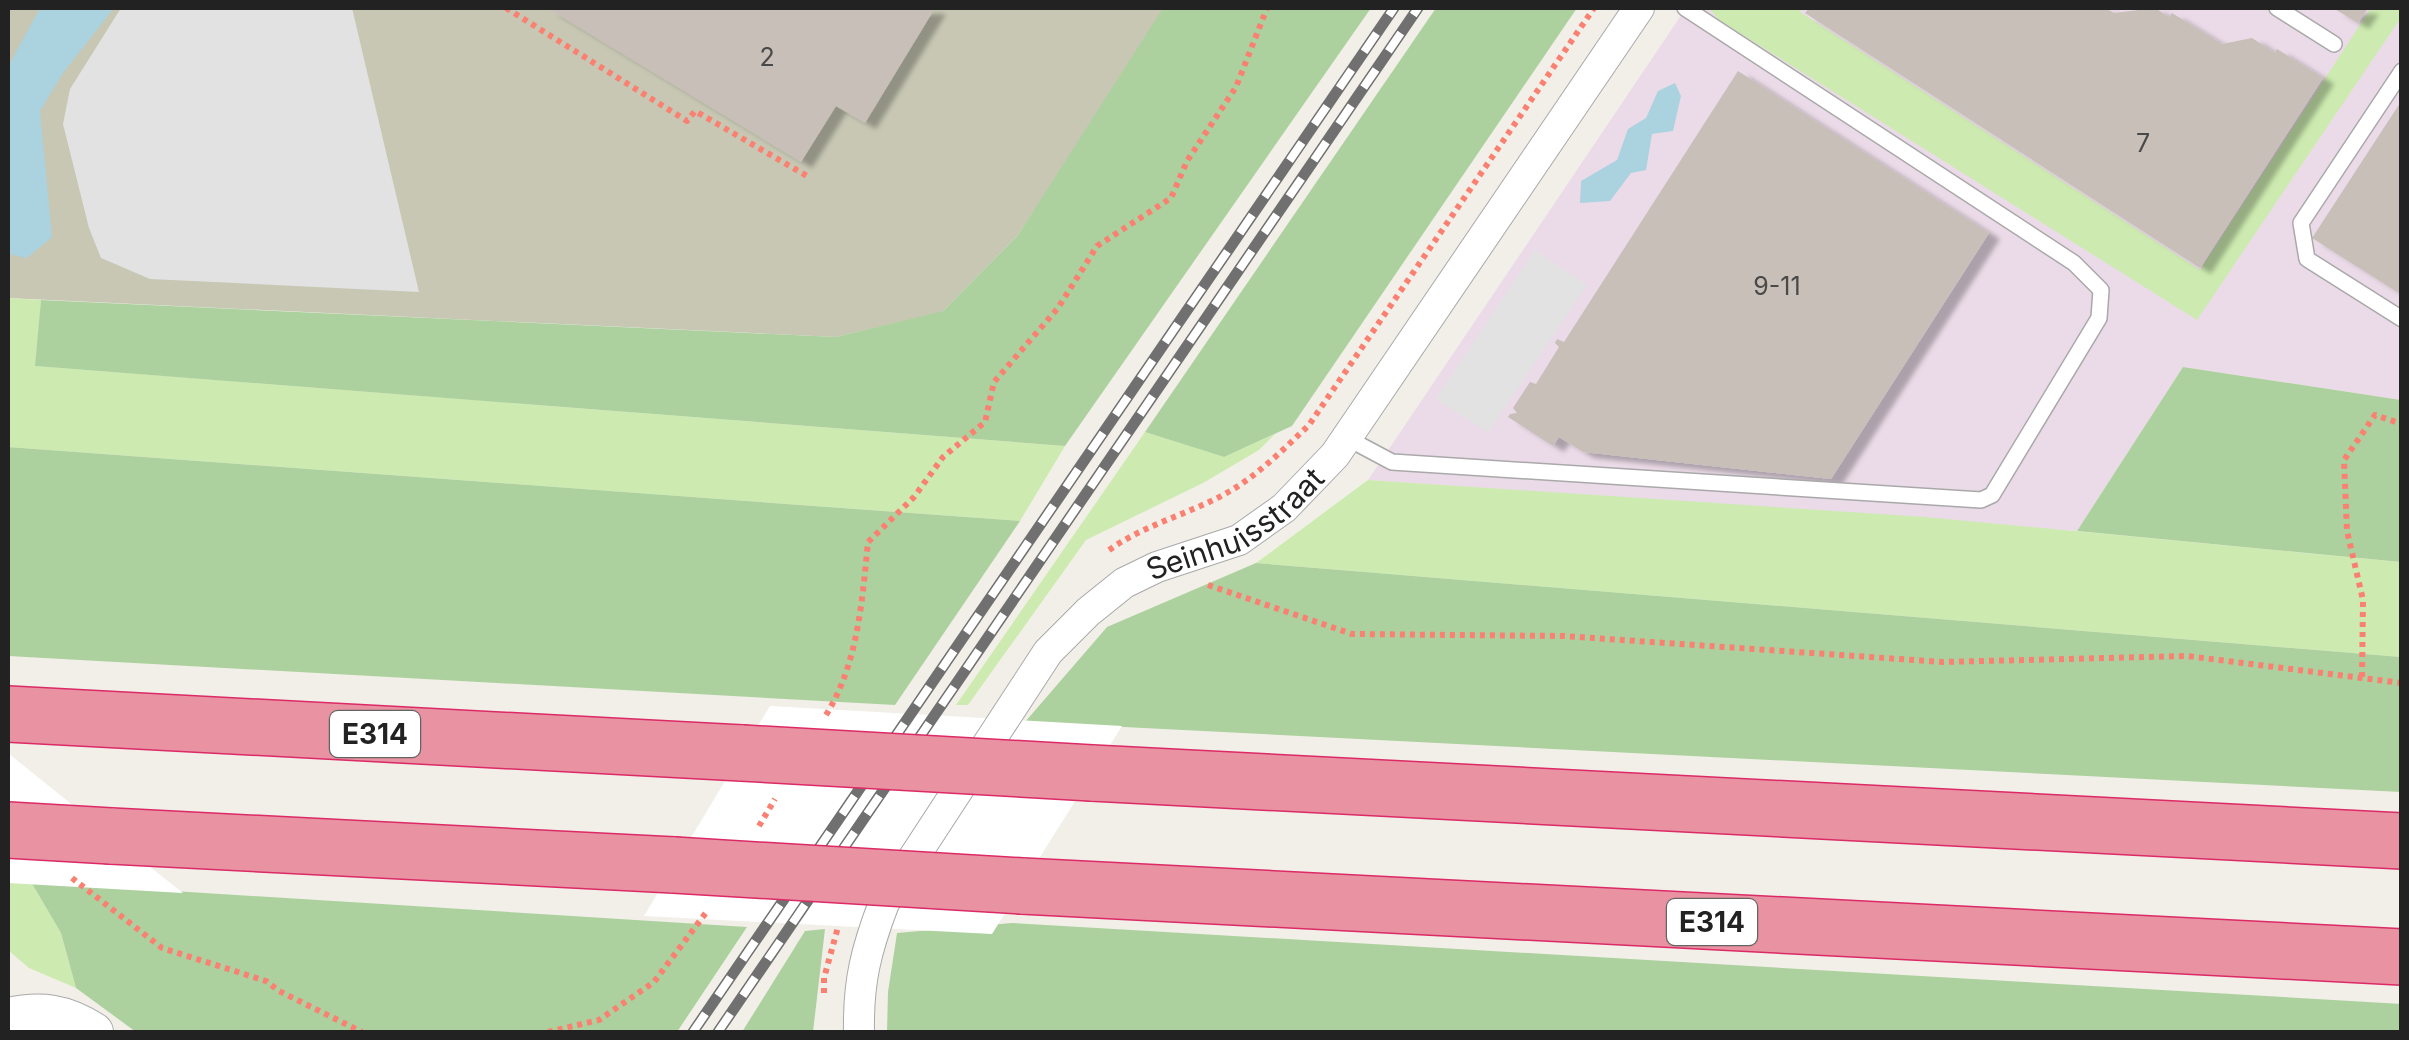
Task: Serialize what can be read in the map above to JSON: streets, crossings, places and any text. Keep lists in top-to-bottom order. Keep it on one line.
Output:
{"streets":{"highway":["E314"],"street":["Seinhuisstraat"]},"house_numbers":["2","7","9-11"]}
